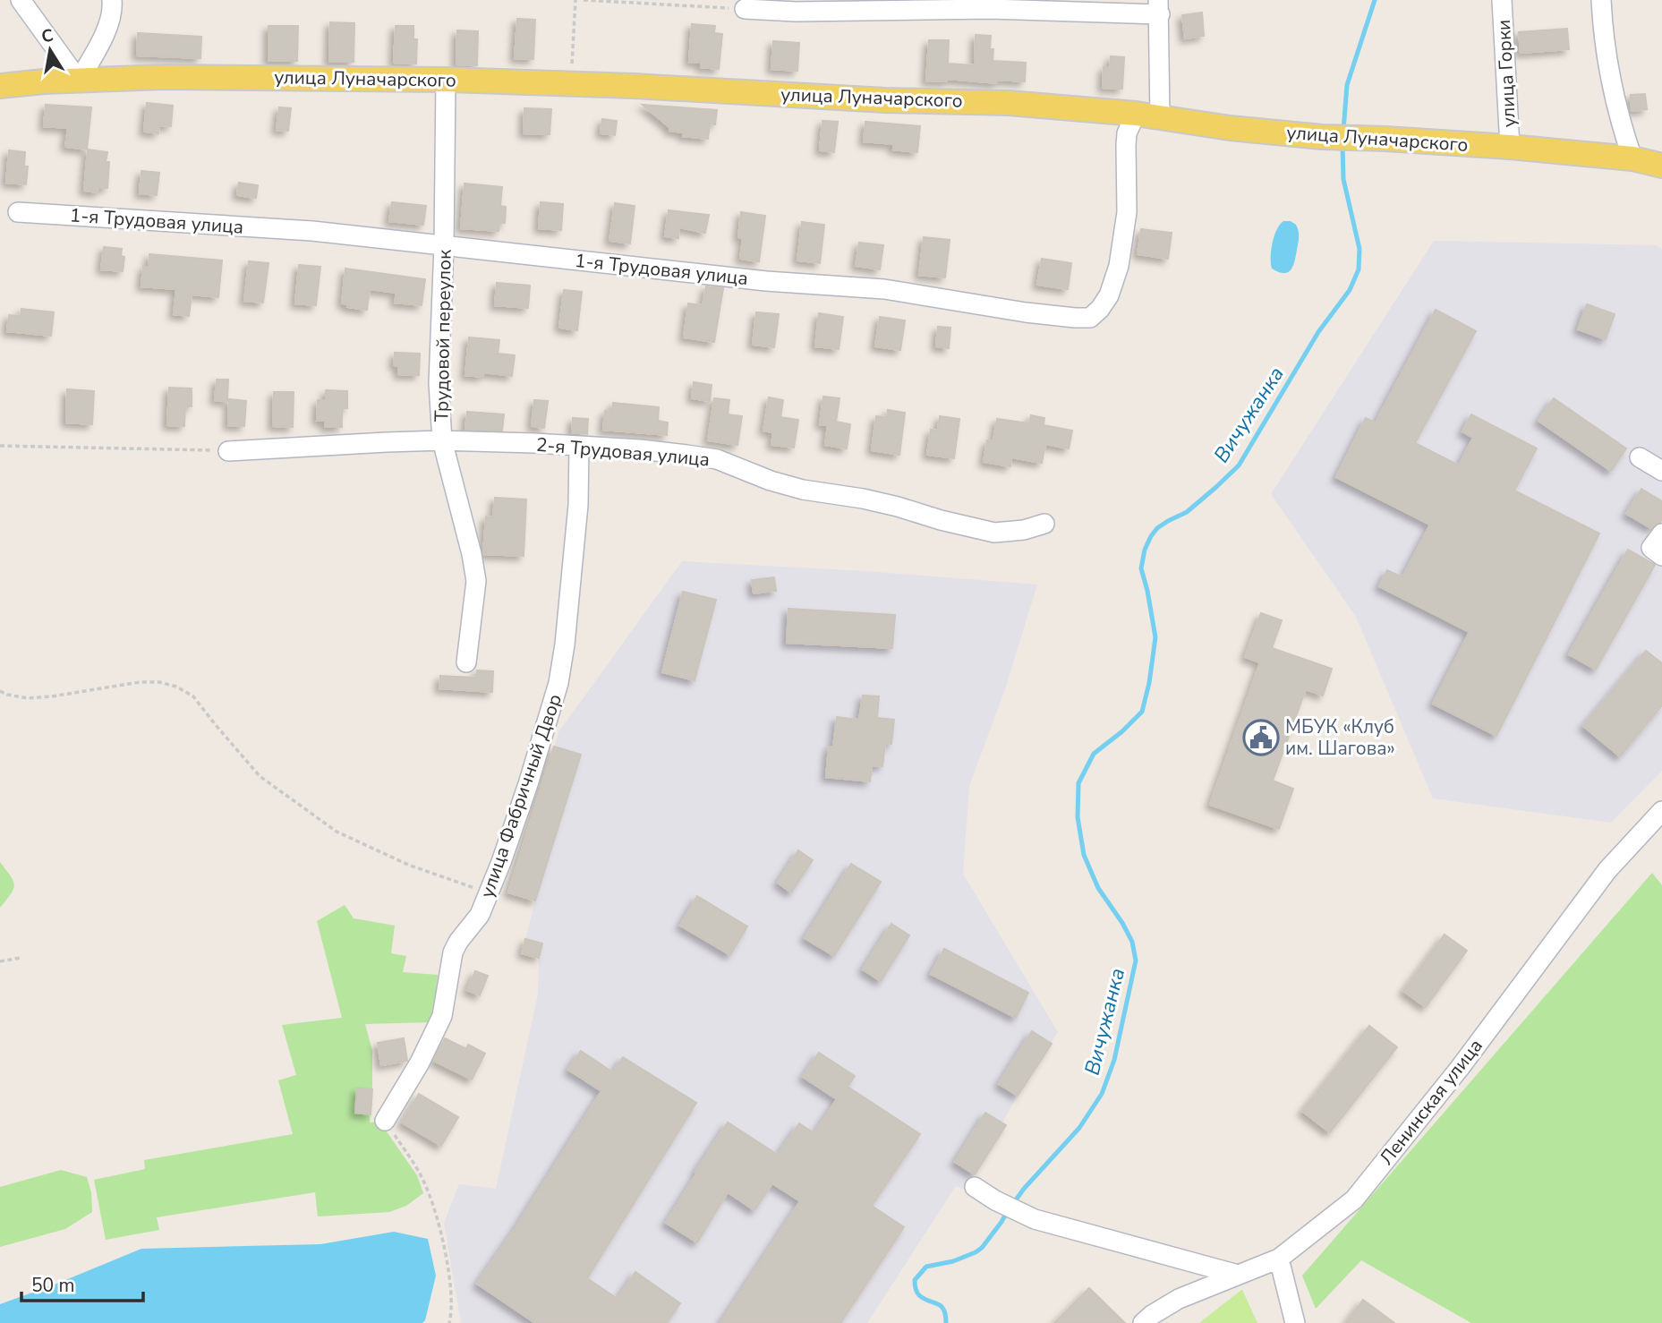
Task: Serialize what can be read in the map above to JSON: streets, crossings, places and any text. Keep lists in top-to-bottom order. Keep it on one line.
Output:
{"streets":{"main road":["улица Луначарского"],"street":["улица Горки","1-я Трудовая улица","Трудовой переулок","2-я Трудовая улица","улица Фабричный Двор","Ленинская улица"]},"crossings":[["улица Горки","улица Луначарского"],["улица Луначарского","1-я Трудовая улица"],["улица Луначарского","Трудовой переулок"],["1-я Трудовая улица","Трудовой переулок"],["Трудовой переулок","2-я Трудовая улица"],["2-я Трудовая улица","улица Фабричный Двор"]],"water":["Вичужанка"],"places":{"public building":["МБУК «Клуб им. Шагова»"]},"scale_bar":"50 m","north":"top"}
